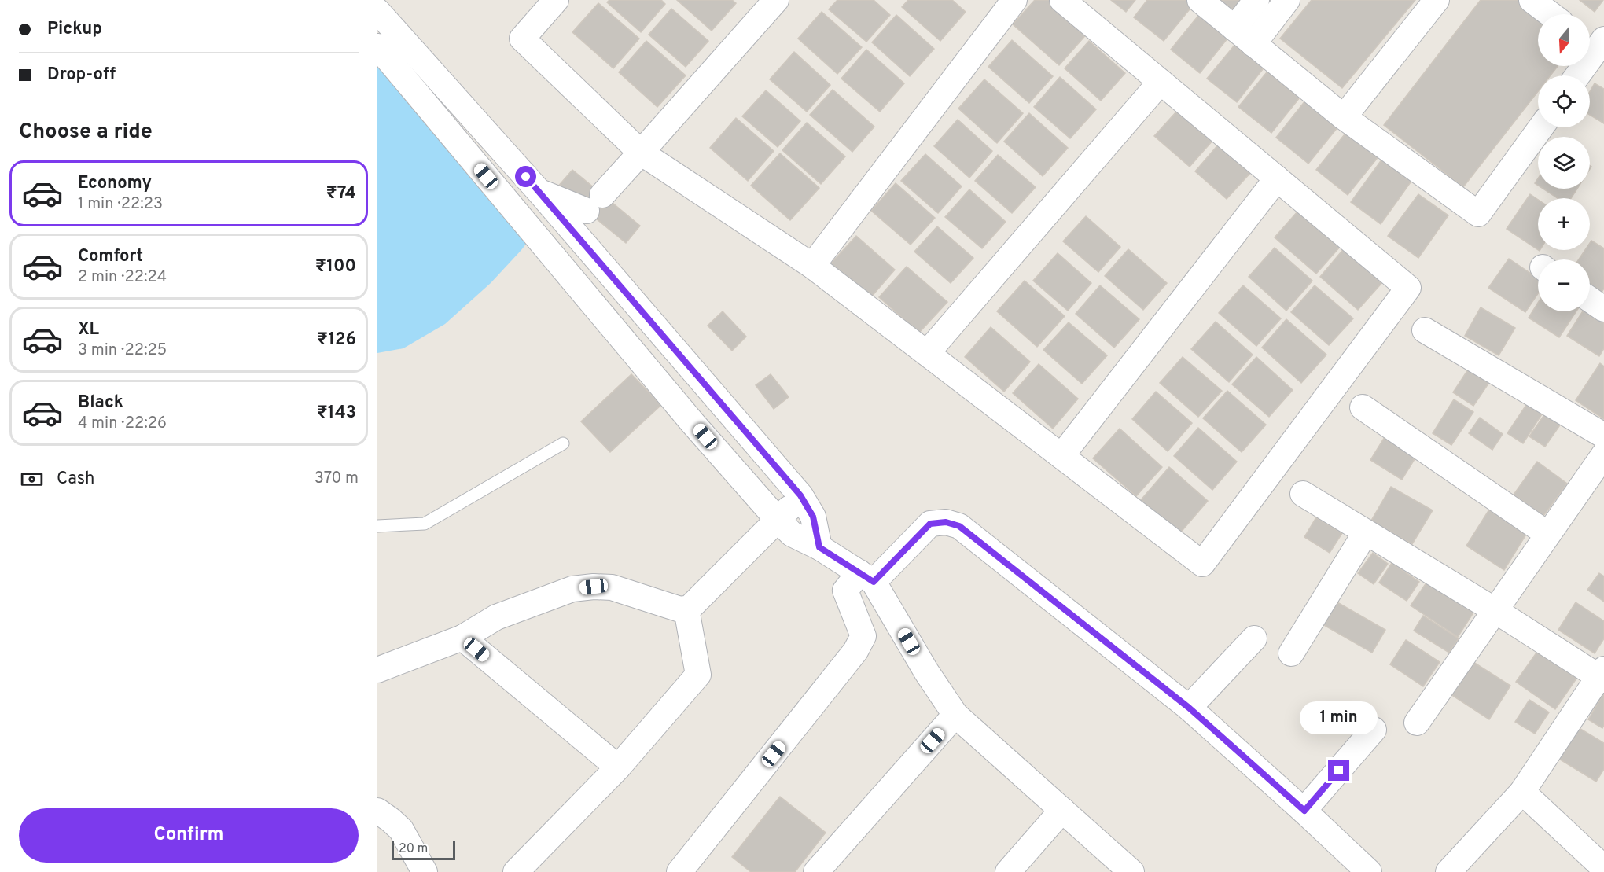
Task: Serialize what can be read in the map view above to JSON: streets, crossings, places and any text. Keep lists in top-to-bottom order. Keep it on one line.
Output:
{"scale_bar":"20 m","north":"bottom","page":{"banner":["Pickup","Drop-off"],"map_buttons":["+","−"],"heading":"Choose a ride","list":[{"name":"Economy","note":"1 min · 22:23","value":"₹74"},{"name":"Comfort","note":"2 min · 22:24","value":"₹100"},{"name":"XL","note":"3 min · 22:25","value":"₹126"},{"name":"Black","note":"4 min · 22:26","value":"₹143"}],"pay":["Cash","370 m"],"bubble":"1 min","buttons":"Confirm","scale":"20 m"}}
